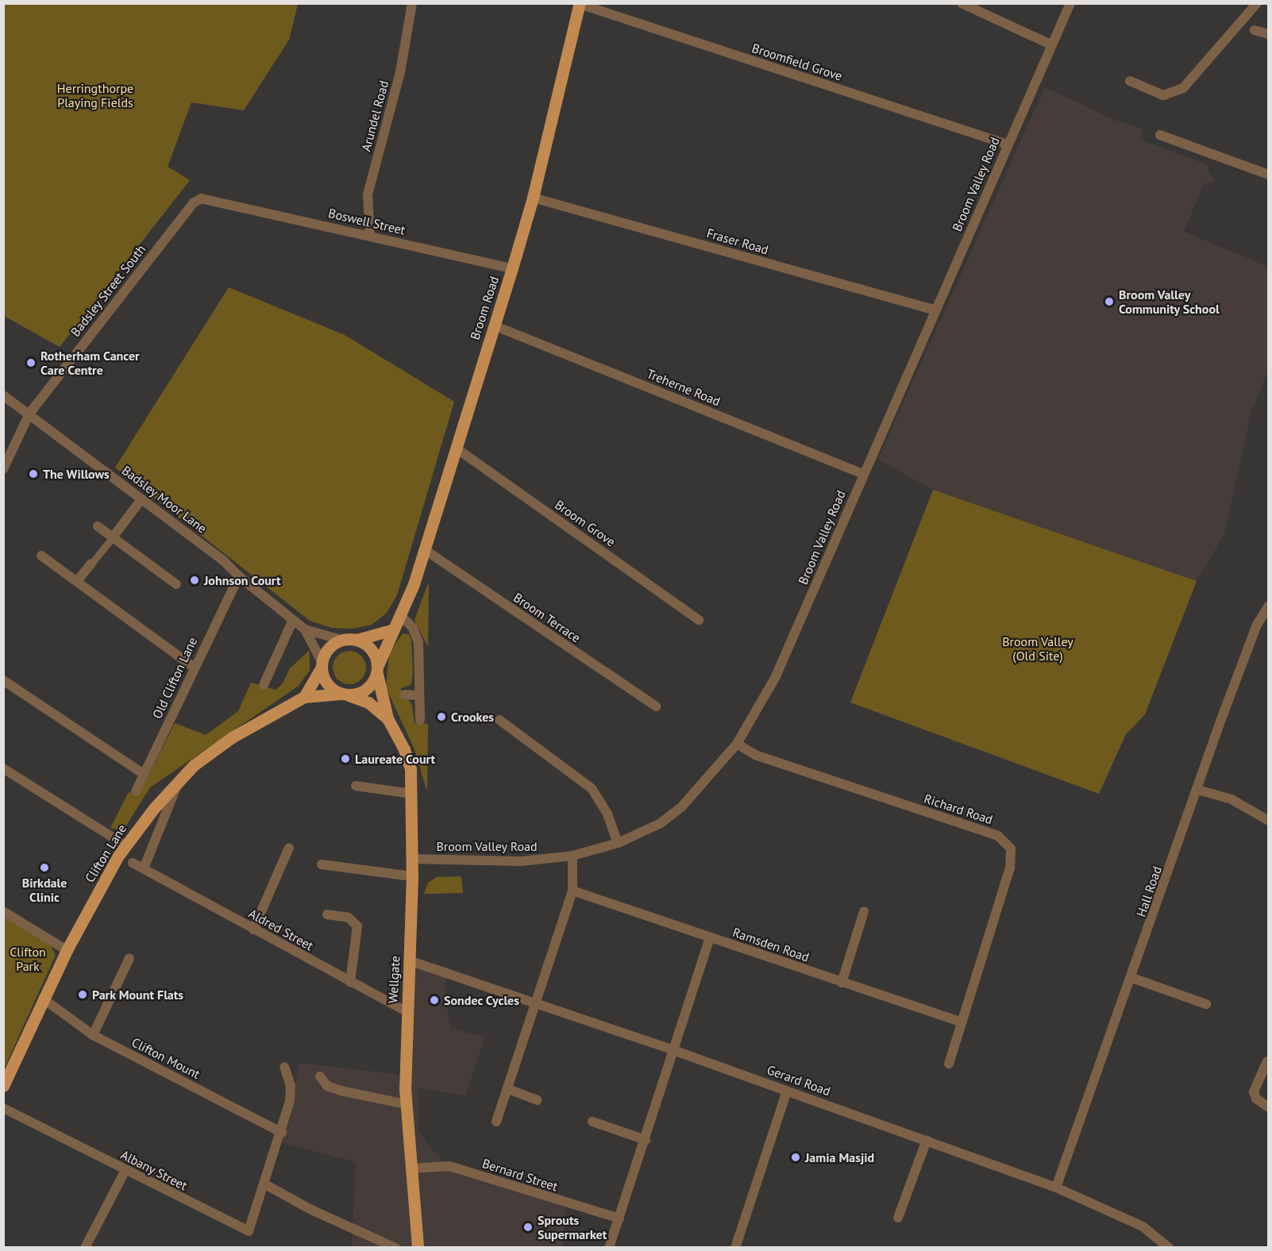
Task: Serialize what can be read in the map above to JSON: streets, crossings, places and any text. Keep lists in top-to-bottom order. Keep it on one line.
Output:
{"streets":{"main road":["Broom Road","Clifton Lane","Wellgate"],"street":["Broomfield Grove","Arundel Road","Broom Valley Road","Boswell Street","Fraser Road","Badsley Street South","Treherne Road","Badsley Moor Lane","Broom Grove","Broom Terrace","Old Clifton Lane","Richard Road","Hall Road","Aldred Street","Ramsden Road","Clifton Mount","Gerard Road","Albany Street","Bernard Street"]},"crossings":[["Broomfield Grove","Broom Valley Road"],["Broomfield Grove","Broom Road"],["Arundel Road","Boswell Street"],["Broom Valley Road","Fraser Road"],["Broom Valley Road","Treherne Road"],["Broom Valley Road","Richard Road"],["Broom Valley Road","Wellgate"],["Boswell Street","Badsley Street South"],["Boswell Street","Broom Road"],["Fraser Road","Broom Road"],["Badsley Street South","Badsley Moor Lane"],["Broom Road","Treherne Road"],["Broom Road","Badsley Moor Lane"],["Broom Road","Broom Grove"],["Broom Road","Broom Terrace"],["Broom Road","Clifton Lane"],["Broom Road","Wellgate"],["Badsley Moor Lane","Old Clifton Lane"],["Badsley Moor Lane","Clifton Lane"],["Badsley Moor Lane","Wellgate"],["Richard Road","Ramsden Road"],["Clifton Lane","Wellgate"],["Clifton Lane","Clifton Mount"],["Hall Road","Gerard Road"],["Aldred Street","Wellgate"],["Wellgate","Gerard Road"],["Wellgate","Bernard Street"]],"parks":["Herringthorpe Playing Fields","Broom Valley (Old Site)","Clifton Park"],"places":["Broom Valley Community School","Rotherham Cancer Care Centre","The Willows","Johnson Court","Crookes","Laureate Court","Birkdale Clinic","Park Mount Flats","Sondec Cycles","Jamia Masjid","Sprouts Supermarket"]}
